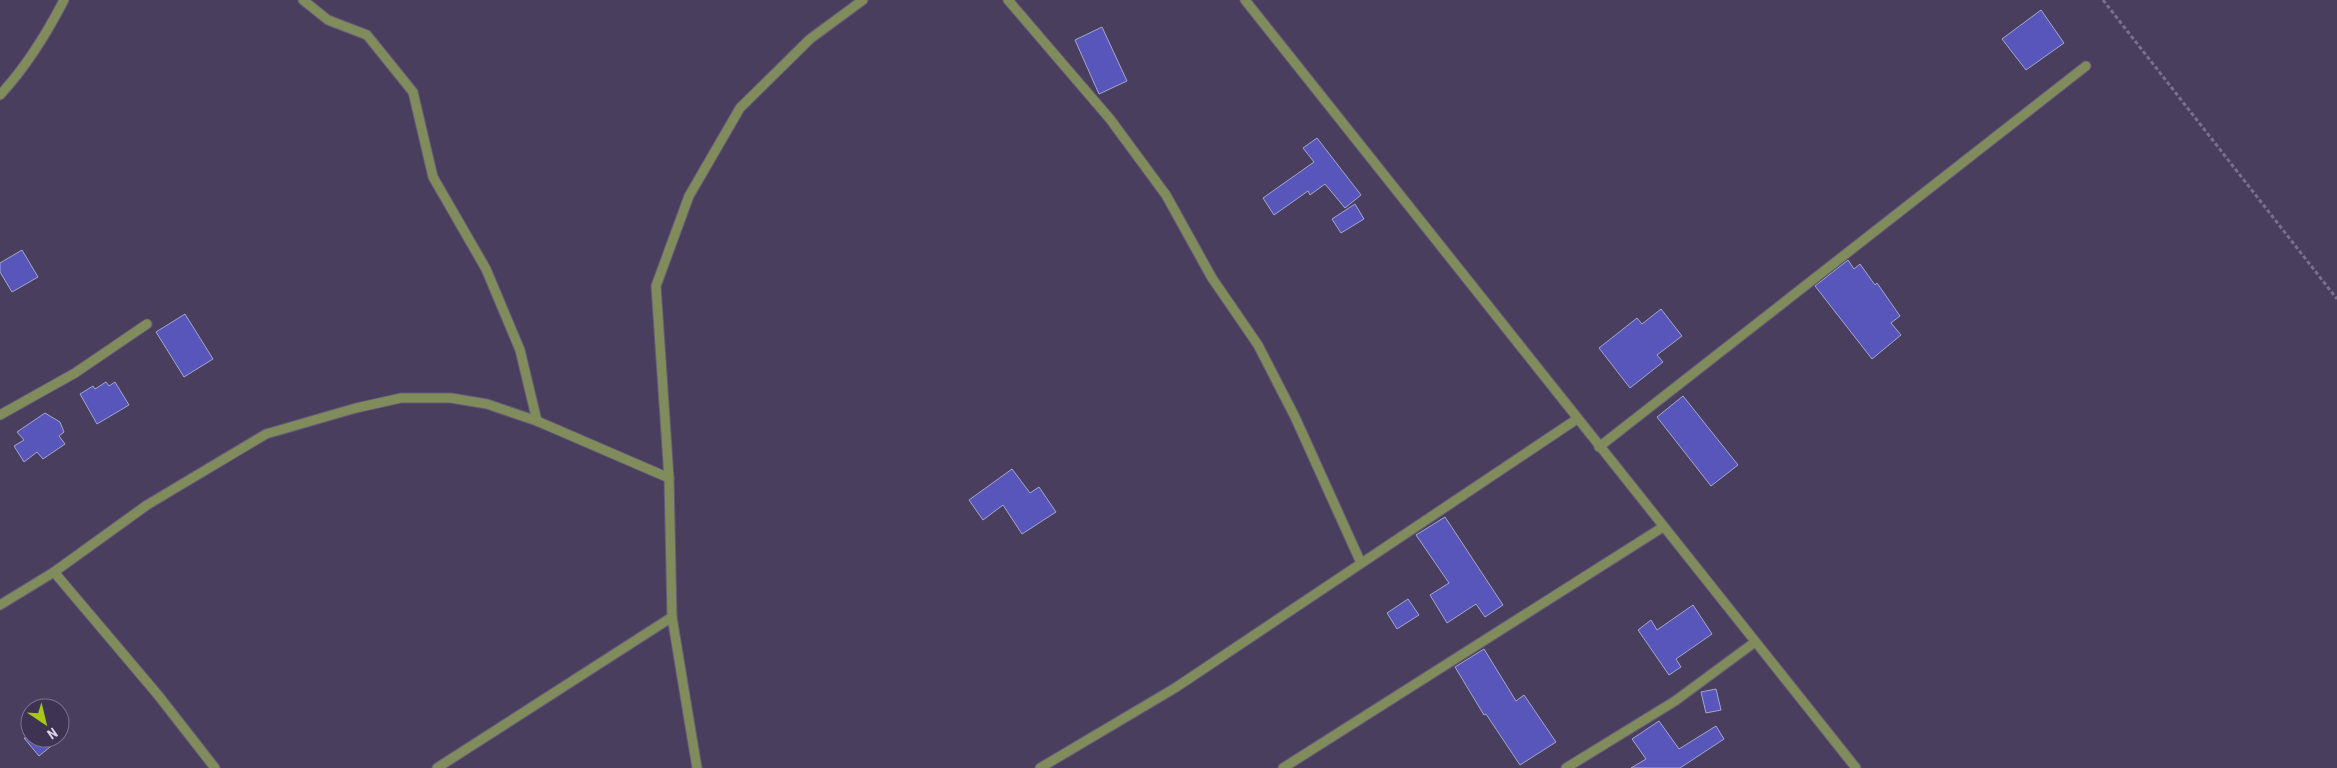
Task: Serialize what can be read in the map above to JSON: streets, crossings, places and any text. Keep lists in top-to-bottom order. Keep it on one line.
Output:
{"north":"bottom right"}
